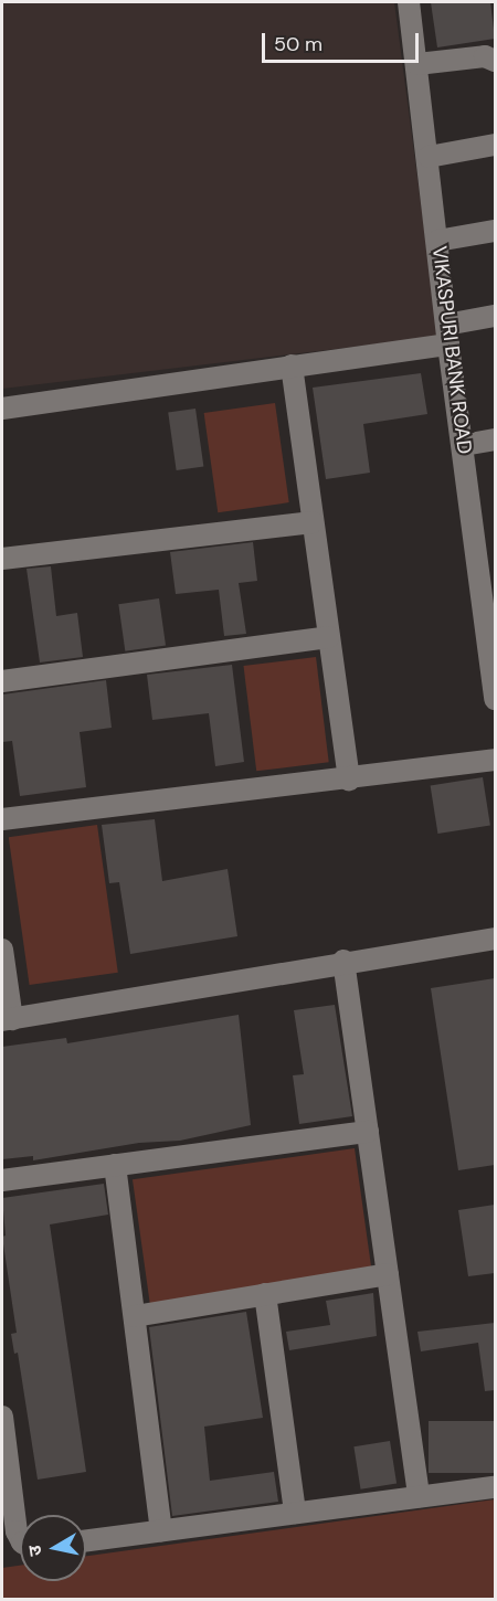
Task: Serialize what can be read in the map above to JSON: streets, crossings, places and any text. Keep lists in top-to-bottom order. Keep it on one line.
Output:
{"streets":{"street":["VIKASPURI BANK ROAD"]},"scale_bar":"50 m","north":"left"}
